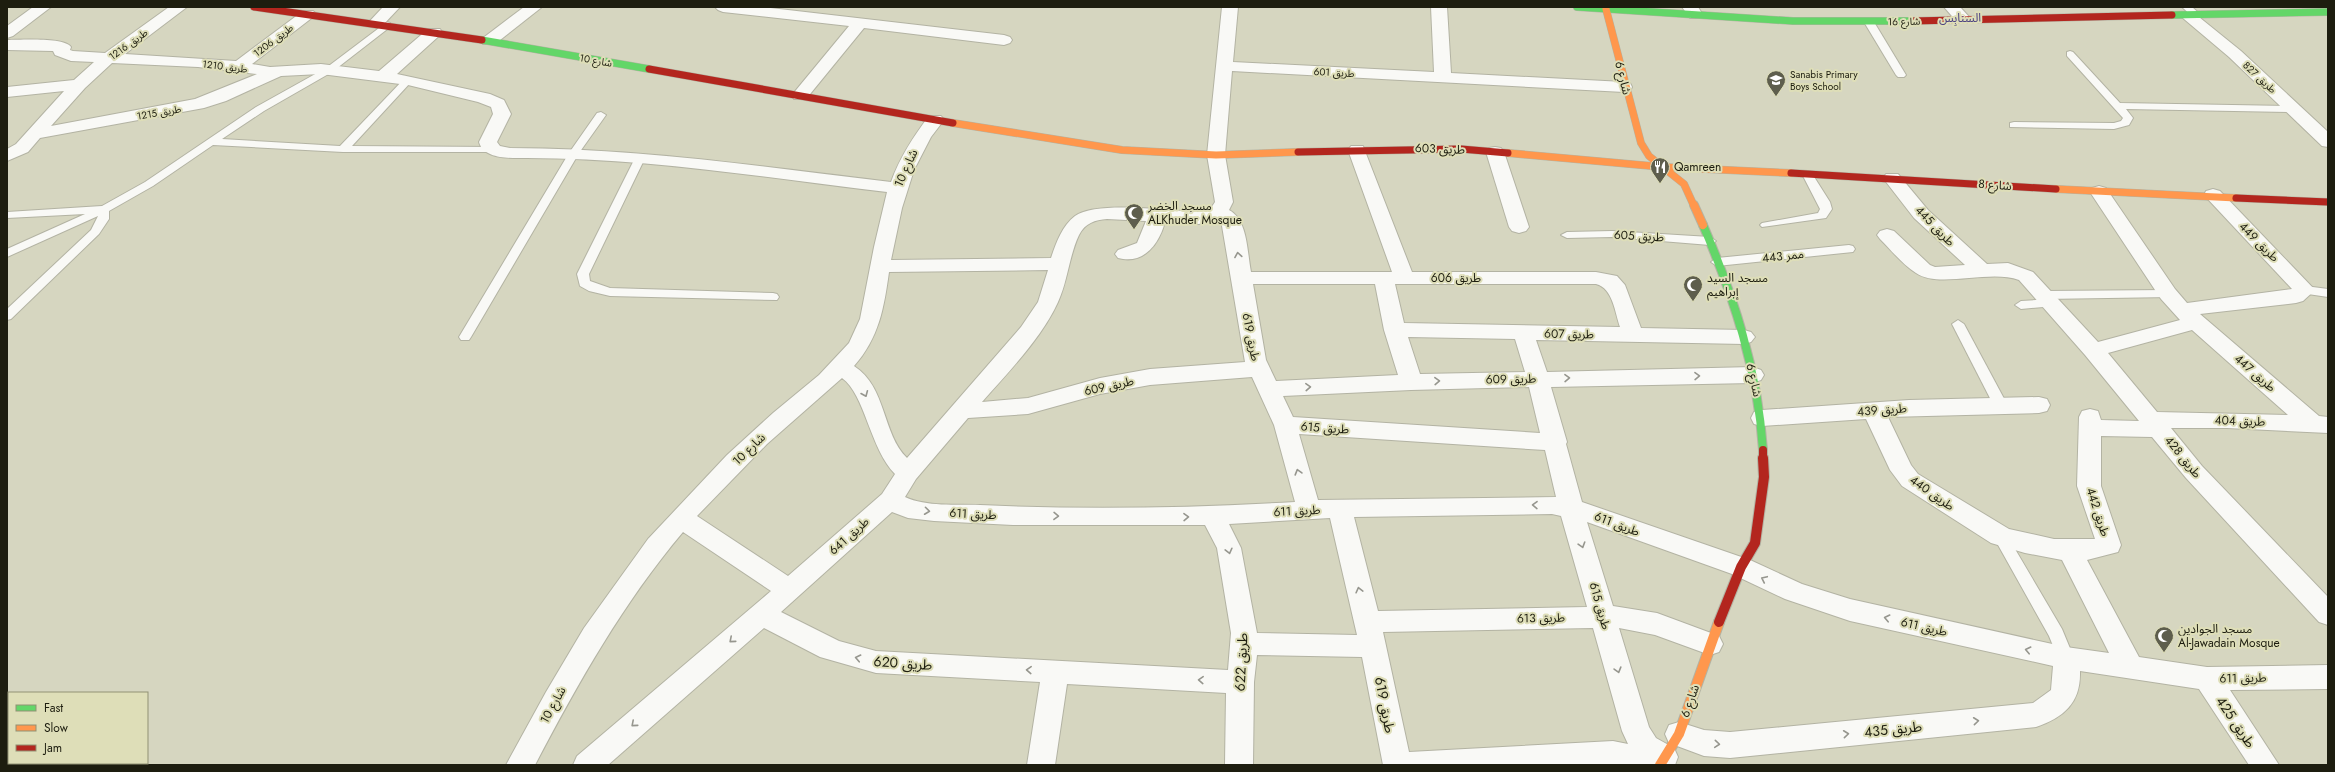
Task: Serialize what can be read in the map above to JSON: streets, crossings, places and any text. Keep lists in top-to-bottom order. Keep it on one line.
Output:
{"streets":{"street":["شارع 16","طريق 1206","طريق 1216","شارع 10","طريق 1210","طريق 601","طريق 827","شارع 6","طريق 1215","طريق 603","شارع 8","طريق 445","طريق 449","طريق 606","طريق 607","طريق 619","طريق 447","طريق 609","طريق 439","طريق 404","طريق 615","طريق 428","طريق 440","طريق 611","طريق 442","طريق 641","طريق 613","طريق 622","طريق 620","طريق 425","طريق 435"],"lane":["طريق 605","ممر 443"]},"crossings":[["شارع 16","طريق 827"],["شارع 16","شارع 6"],["طريق 1206","شارع 10"],["طريق 1206","طريق 1210"],["طريق 1216","طريق 1210"],["طريق 1216","طريق 1215"],["شارع 10","طريق 603"],["طريق 1210","طريق 1215"],["طريق 601","شارع 6"],["شارع 6","طريق 603"],["شارع 6","شارع 8"],["شارع 6","طريق 605"],["شارع 6","ممر 443"],["شارع 6","طريق 607"],["شارع 6","طريق 609"],["شارع 6","طريق 439"],["شارع 6","طريق 615"],["شارع 6","طريق 611"],["شارع 6","طريق 613"],["شارع 6","طريق 435"],["طريق 603","شارع 8"],["شارع 8","طريق 445"],["شارع 8","طريق 449"],["شارع 8","طريق 447"],["طريق 606","طريق 607"],["طريق 606","طريق 619"],["طريق 607","طريق 615"],["طريق 619","طريق 609"],["طريق 619","طريق 615"],["طريق 619","طريق 611"],["طريق 619","طريق 613"],["طريق 447","طريق 404"],["طريق 609","طريق 615"],["طريق 609","طريق 641"],["طريق 439","طريق 440"],["طريق 404","طريق 428"],["طريق 404","طريق 442"],["طريق 615","طريق 611"],["طريق 615","طريق 613"],["طريق 440","طريق 442"],["طريق 611","طريق 641"],["طريق 611","طريق 622"],["طريق 611","طريق 425"],["طريق 611","طريق 435"],["طريق 641","طريق 620"],["طريق 622","طريق 620"]],"one_way":["طريق 609","طريق 615","طريق 622","طريق 620","طريق 435"],"districts":["السنابِس"],"places":{"school or university":["Sanabis Primary Boys School"],"restaurant":["Qamreen"],"mosque":["مسجد الخضر ALKhuder Mosque","مسجد السيد إبراهيم","مسجد الجوادين Al-Jawadain Mosque"]},"legend":["Fast","Slow","Jam"]}
